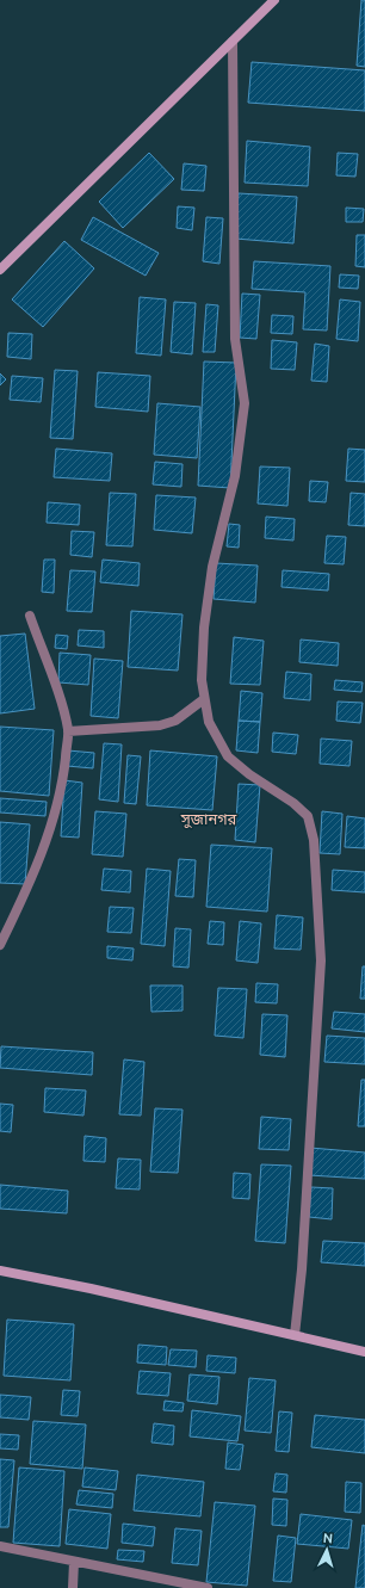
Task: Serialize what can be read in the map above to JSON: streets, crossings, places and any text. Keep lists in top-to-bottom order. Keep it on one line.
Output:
{"districts":["সুজানগর"],"north":"top"}
